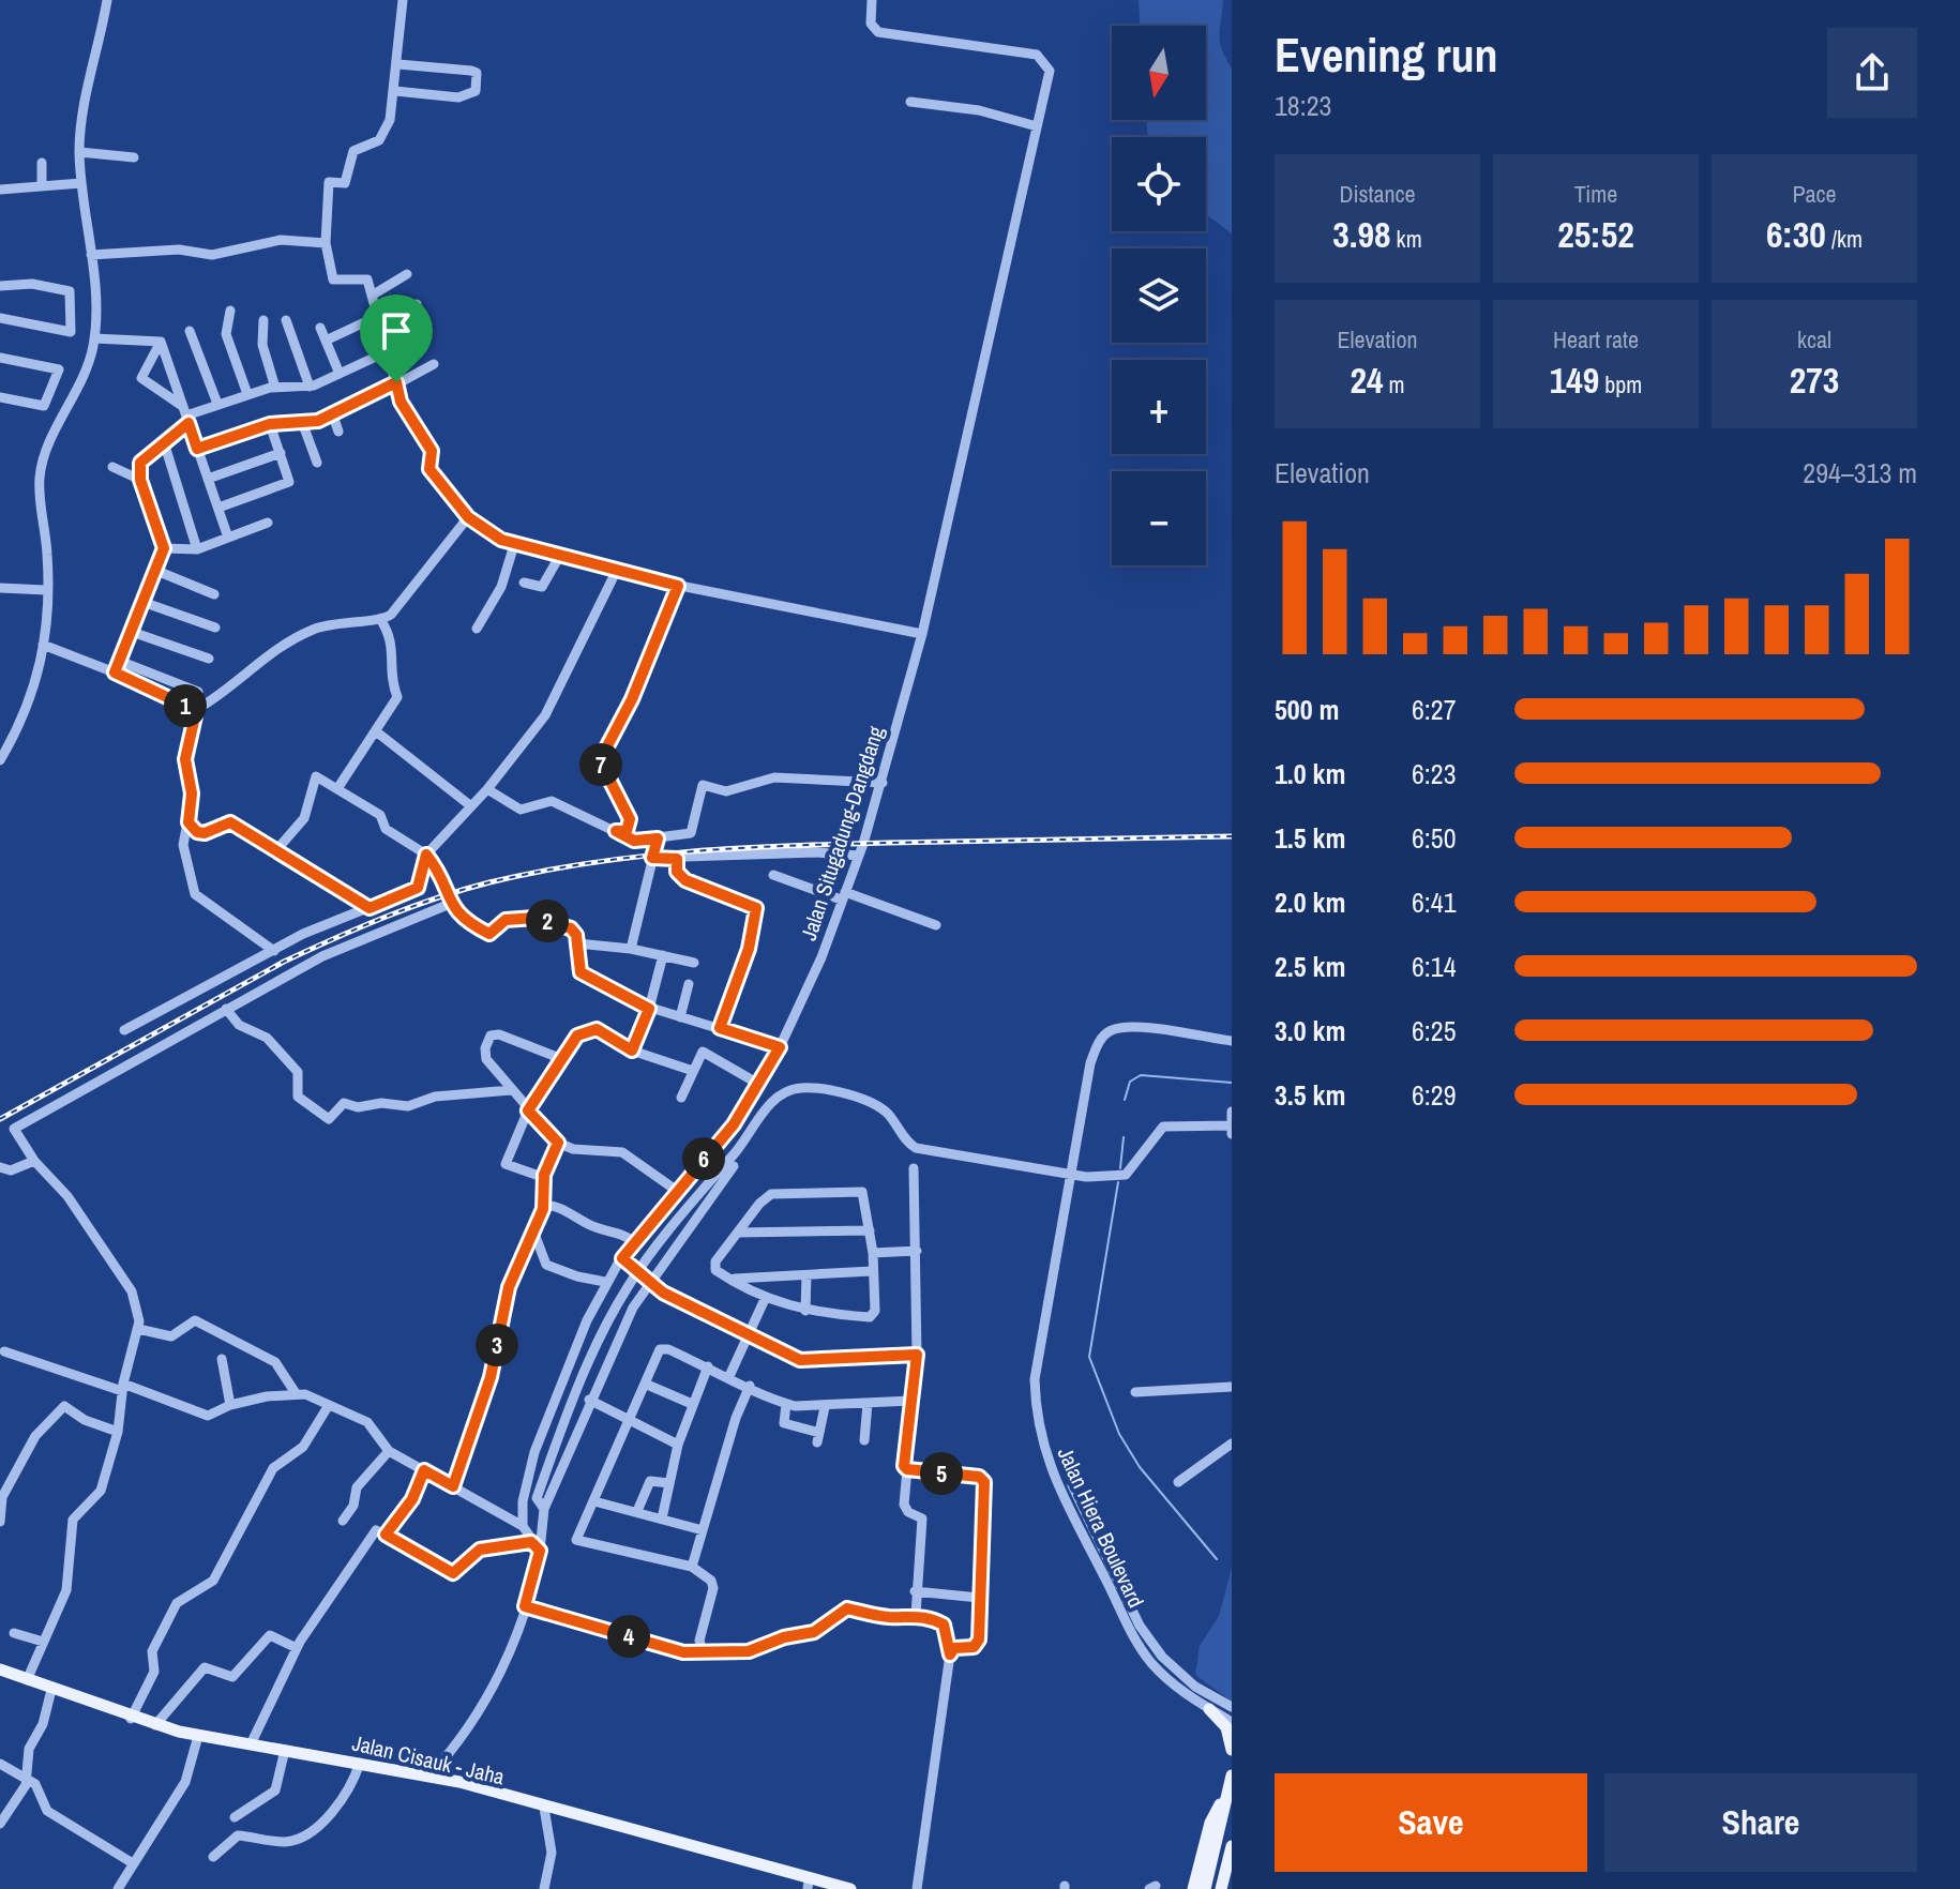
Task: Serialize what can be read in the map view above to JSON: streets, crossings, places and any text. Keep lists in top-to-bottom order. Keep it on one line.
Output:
{"streets":{"main road":["Jalan Cisauk - Jaha"],"street":["Jalan Situgadung-Dangdang","Jalan Hiera Boulevard"]},"north":"bottom","page":{"heading":["Evening run","18:23"],"map_buttons":["+","−"],"stats":[["Distance","3.98 km"],["Time","25:52"],["Pace","6:30 /km"],["Elevation","24 m"],["Heart rate","149 bpm"],["kcal","273"]],"chart":["Elevation","294–313 m"],"list":[{"name":"500 m","note":"6:27"},{"name":"1.0 km","note":"6:23"},{"name":"1.5 km","note":"6:50"},{"name":"2.0 km","note":"6:41"},{"name":"2.5 km","note":"6:14"},{"name":"3.0 km","note":"6:25"},{"name":"3.5 km","note":"6:29"}],"pins":["1","7","2","6","3","5","4"],"buttons":["Save","Share"]}}
